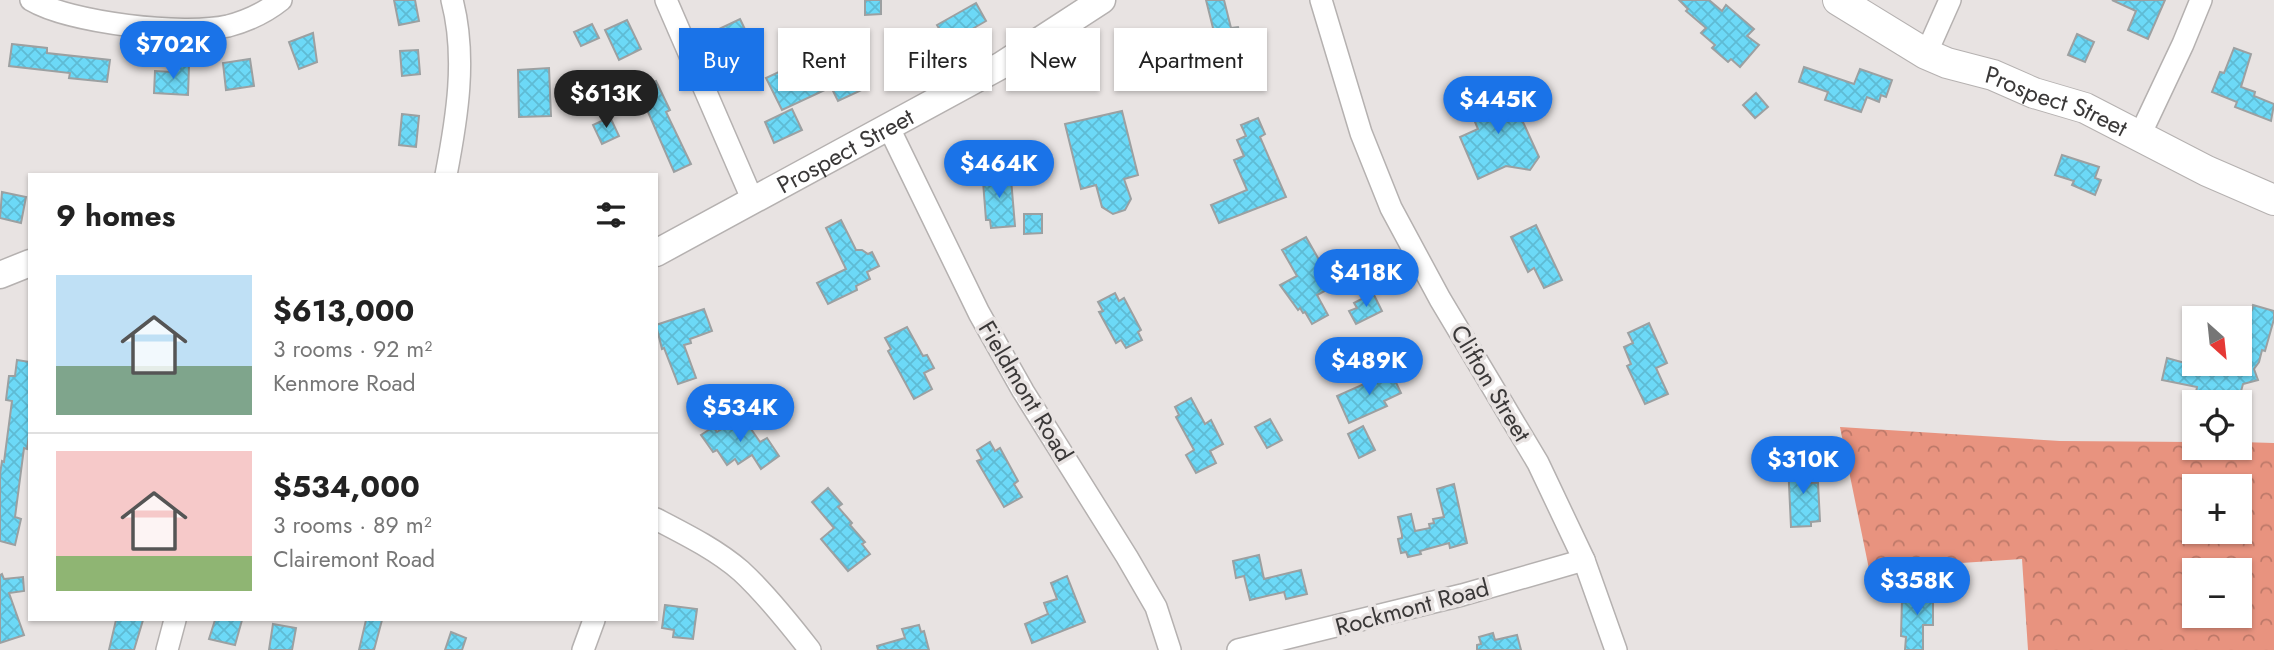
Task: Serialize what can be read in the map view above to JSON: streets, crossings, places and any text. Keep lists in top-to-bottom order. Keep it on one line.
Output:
{"streets":{"main road":["Prospect Street"],"street":["Clifton Street","Fieldmont Road","Rockmont Road"]},"crossings":[["Prospect Street","Fieldmont Road"],["Clifton Street","Rockmont Road"]],"north":"bottom right","page":{"price":["$702K","$613K","$445K","$464K","$418K","$489K","$534K","$310K","$358K"],"chip":["Buy","Rent","Filters","New","Apartment"],"heading":"9 homes","list":[{"name":"$613,000","note":"3 rooms · 92 m² · Kenmore Road"},{"name":"$534,000","note":"3 rooms · 89 m² · Clairemont Road"}],"map_buttons":["+","−"]}}
